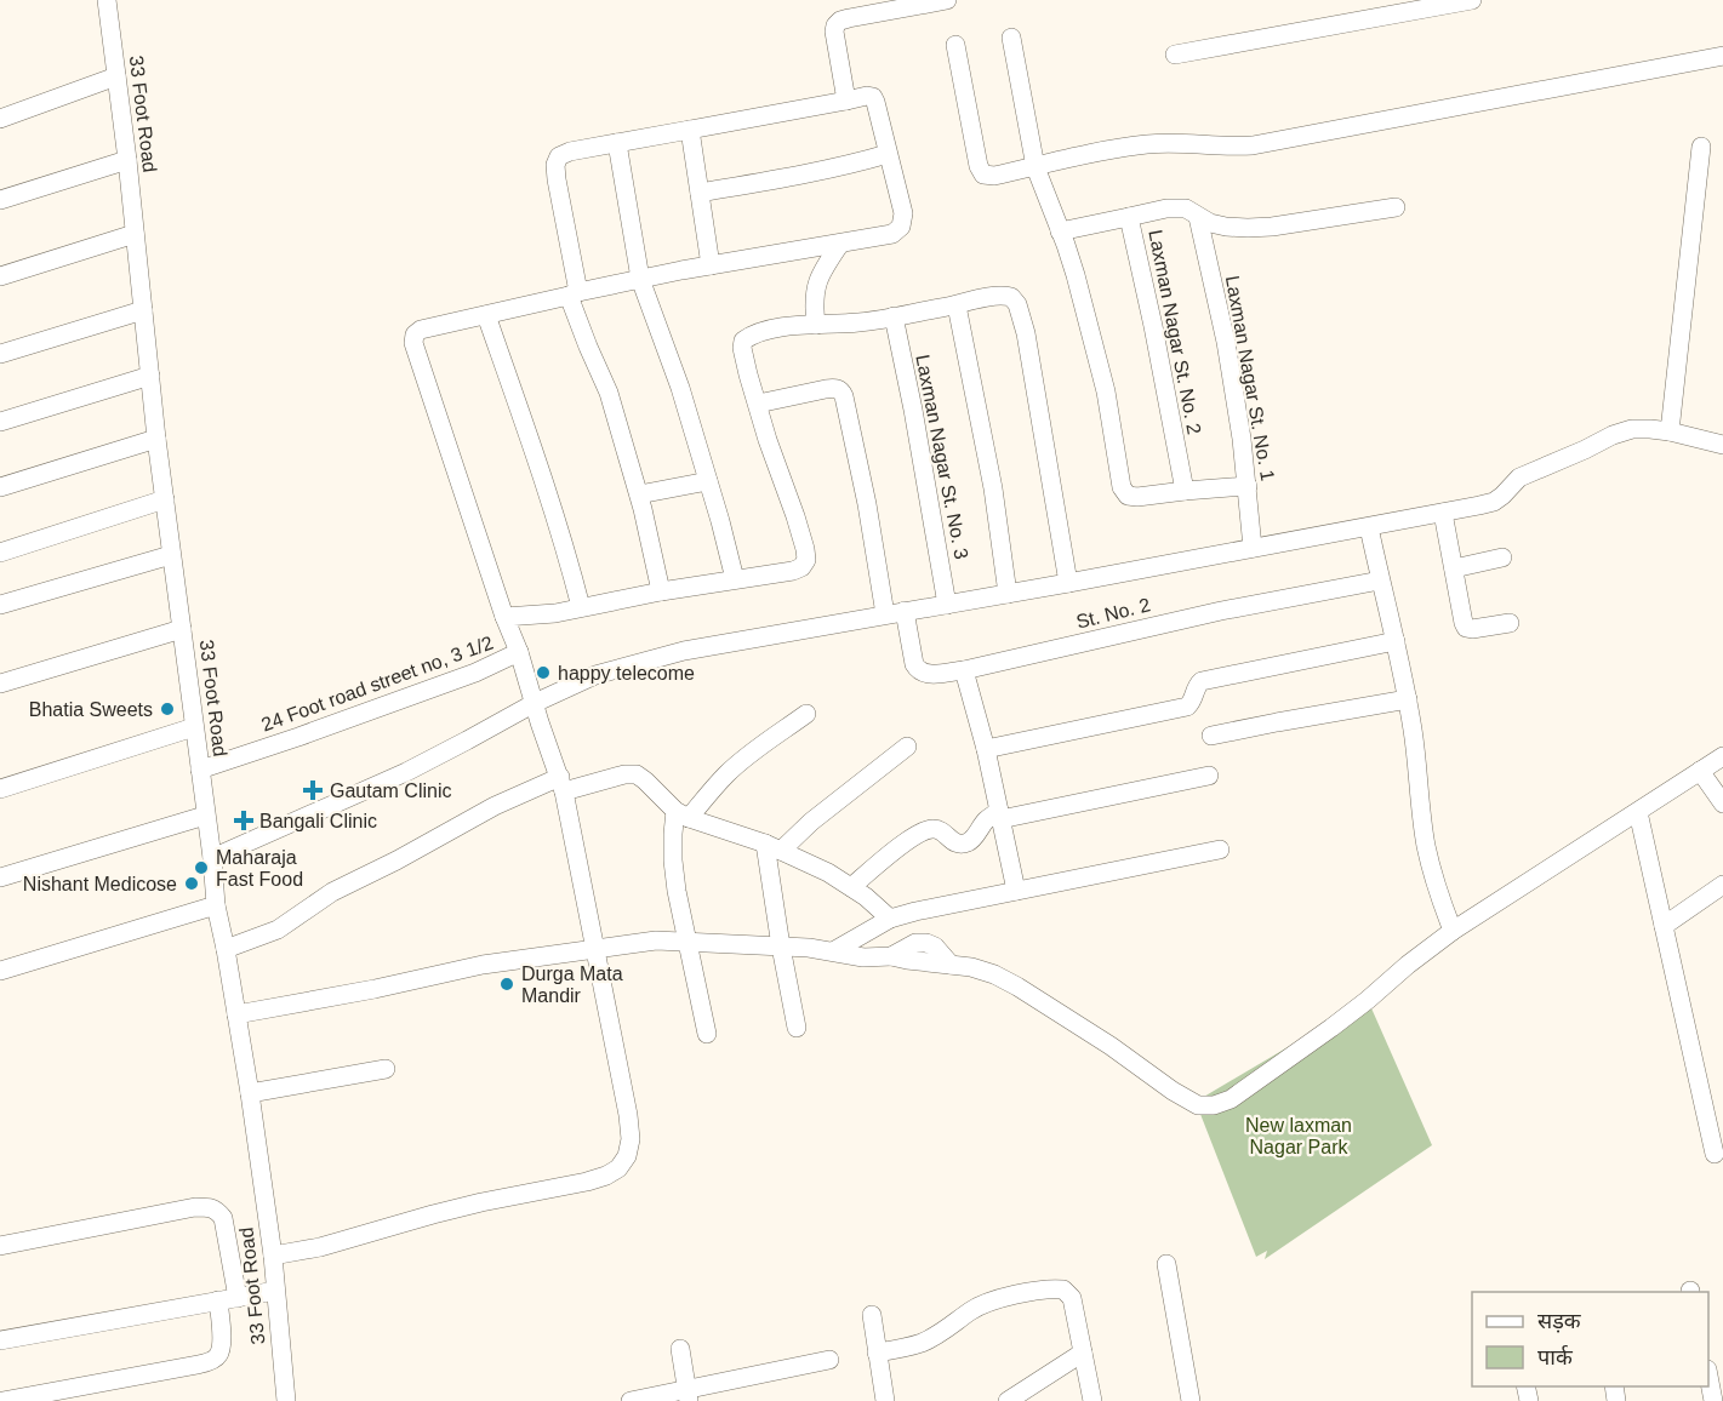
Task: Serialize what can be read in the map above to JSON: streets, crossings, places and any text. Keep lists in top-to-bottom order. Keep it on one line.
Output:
{"streets":{"street":["33 Foot Road","Laxman Nagar St. No. 2","Laxman Nagar St. No. 1","Laxman Nagar St. No. 3","St. No. 2","24 Foot road street no, 3 1/2"]},"crossings":[["33 Foot Road","24 Foot road street no, 3 1/2"],["Laxman Nagar St. No. 2","Laxman Nagar St. No. 1"]],"parks":["New laxman Nagar Park"],"places":{"other":["happy telecome","Bhatia Sweets","Maharaja Fast Food","Nishant Medicose","Durga Mata Mandir"],"health":["Gautam Clinic","Bangali Clinic"]},"legend":["सड़क","पार्क"]}
